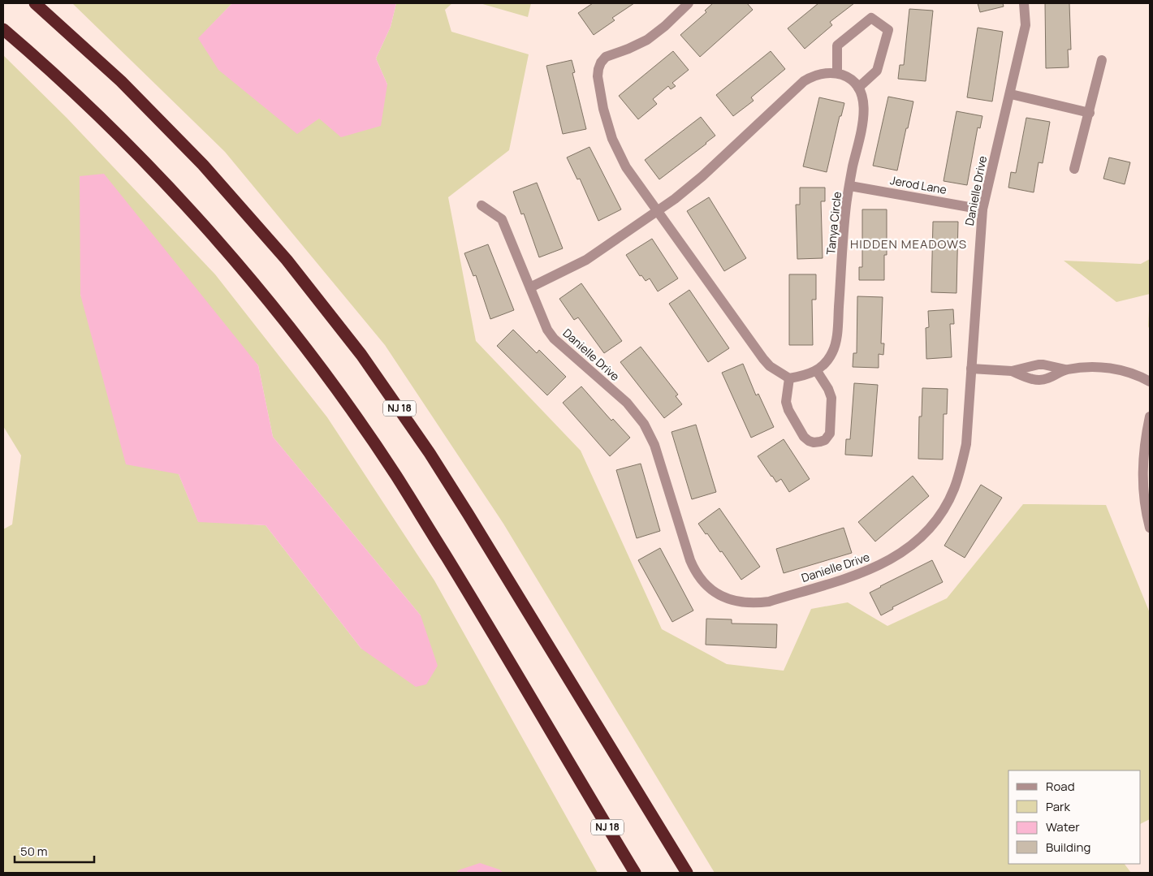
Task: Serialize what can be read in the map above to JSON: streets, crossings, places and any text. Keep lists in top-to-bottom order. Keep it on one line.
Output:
{"streets":{"highway":["NJ 18"],"street":["Jerod Lane","Danielle Drive","Tanya Circle"]},"crossings":[["Jerod Lane","Danielle Drive"],["Jerod Lane","Tanya Circle"]],"districts":["HIDDEN MEADOWS"],"legend":["Road","Park","Water","Building"],"scale_bar":"50 m"}
